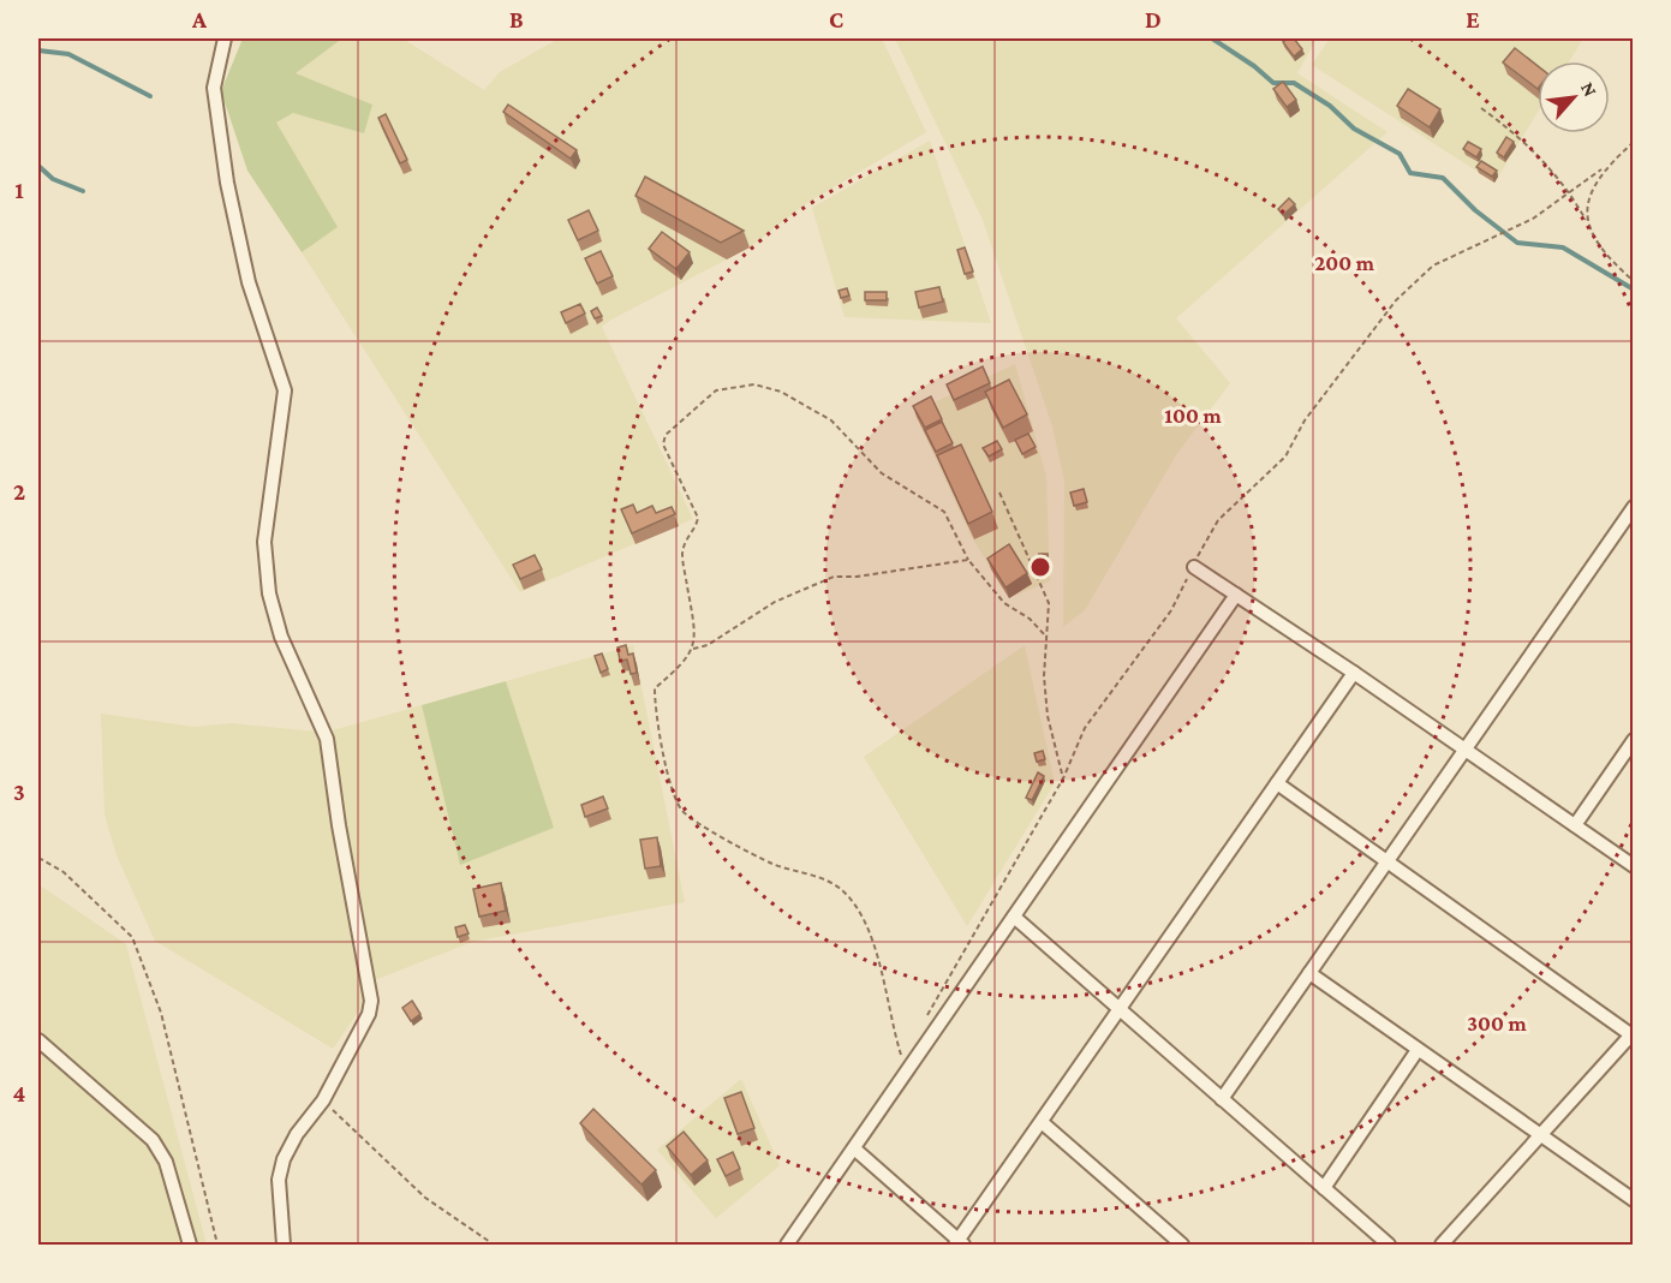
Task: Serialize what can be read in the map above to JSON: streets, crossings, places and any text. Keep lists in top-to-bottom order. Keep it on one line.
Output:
{"north":"top right","grid":{"columns":["A","B","C","D","E"],"rows":["1","2","3","4"]},"rings":["200 m","100 m","300 m"]}
